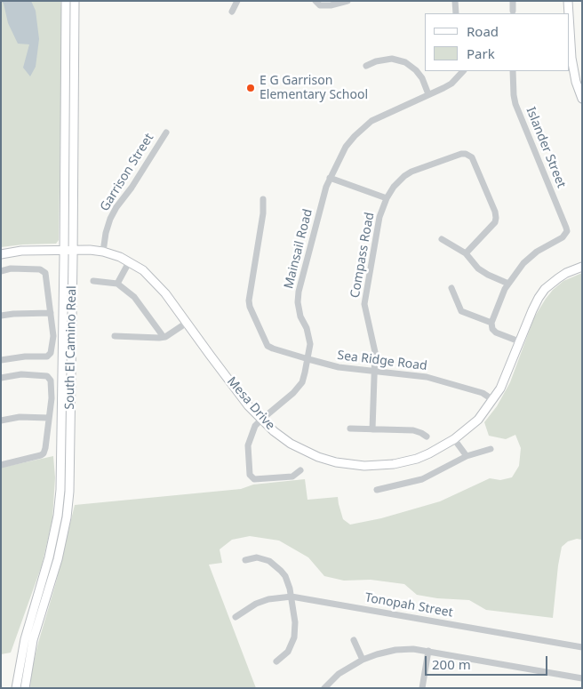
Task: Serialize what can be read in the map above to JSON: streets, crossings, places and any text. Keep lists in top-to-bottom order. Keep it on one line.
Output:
{"streets":{"main road":["South El Camino Real","Mesa Drive"],"street":["Islander Street","Garrison Street","Mainsail Road","Compass Road","Sea Ridge Road","Tonopah Street"]},"crossings":[["Garrison Street","Mesa Drive"],["Mainsail Road","Sea Ridge Road"],["Mainsail Road","Mesa Drive"],["Compass Road","Sea Ridge Road"],["South El Camino Real","Mesa Drive"],["Sea Ridge Road","Mesa Drive"]],"places":["E G Garrison Elementary School"],"legend":["Road","Park"],"scale_bar":"200 m"}
